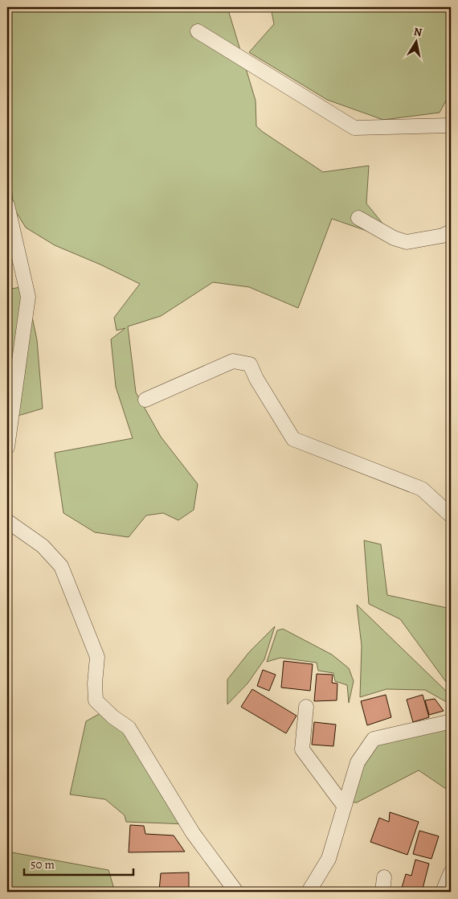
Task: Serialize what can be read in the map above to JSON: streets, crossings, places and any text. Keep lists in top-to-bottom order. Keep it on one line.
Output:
{"scale_bar":"50 m","north":"top"}
